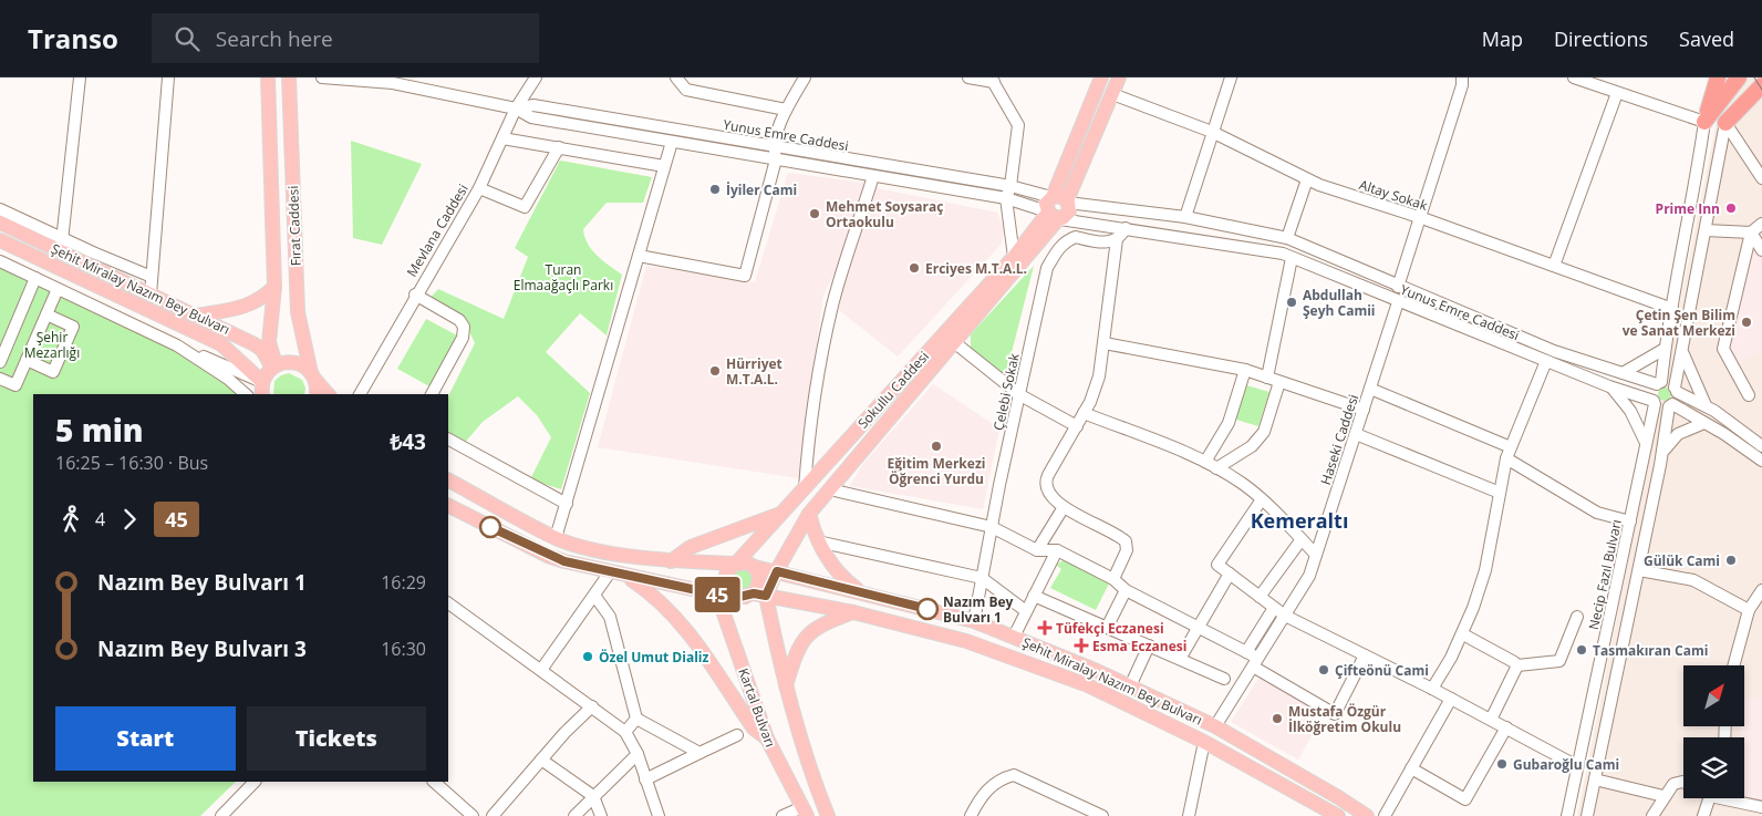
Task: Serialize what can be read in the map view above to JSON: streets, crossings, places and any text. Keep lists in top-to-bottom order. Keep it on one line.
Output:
{"streets":{"main road":["Fırat Caddesi","Şehit Miralay Nazım Bey Bulvarı","Sokullu Caddesi","Kartal Bulvarı"],"street":["Yunus Emre Caddesi","Altay Sokak","Mevlana Caddesi","Çelebi Sokak","Haseki Caddesi","Necip Fazıl Bulvarı"]},"crossings":[["Yunus Emre Caddesi","Mevlana Caddesi"],["Yunus Emre Caddesi","Sokullu Caddesi"],["Yunus Emre Caddesi","Haseki Caddesi"],["Yunus Emre Caddesi","Necip Fazıl Bulvarı"],["Fırat Caddesi","Şehit Miralay Nazım Bey Bulvarı"],["Şehit Miralay Nazım Bey Bulvarı","Sokullu Caddesi"],["Şehit Miralay Nazım Bey Bulvarı","Çelebi Sokak"],["Şehit Miralay Nazım Bey Bulvarı","Haseki Caddesi"],["Şehit Miralay Nazım Bey Bulvarı","Kartal Bulvarı"],["Sokullu Caddesi","Kartal Bulvarı"]],"districts":["Kemeraltı"],"parks":["Turan Elmaağaçlı Parkı","Şehir Mezarlığı"],"places":{"other":["İyiler Cami","Prime Inn","Mehmet Soysaraç Ortaokulu","Erciyes M.T.A.L.","Abdullah Şeyh Camii","Çetin Şen Bilim ve Sanat Merkezi","Hürriyet M.T.A.L.","Eğitim Merkezi Öğrenci Yurdu","Gülük Cami","Nazım Bey Bulvarı 1","Tasmakıran Cami","Özel Umut Dializ","Çifteönü Cami","Mustafa Özgür İlköğretim Okulu","Gubaroğlu Cami"],"health":["Tüfekçi Eczanesi","Esma Eczanesi"]},"lines":["bus line 45"],"north":"top right","page":{"header":"Transo","search":"Search here","nav":["Map","Directions","Saved"],"on_map":"45","heading":["5 min","16:25 – 16:30 · Bus","₺43"],"legs":["4","45"],"list":[{"name":"Nazım Bey Bulvarı 1","value":"16:29"},{"name":"Nazım Bey Bulvarı 3","value":"16:30"}],"buttons":["Start","Tickets"]}}
